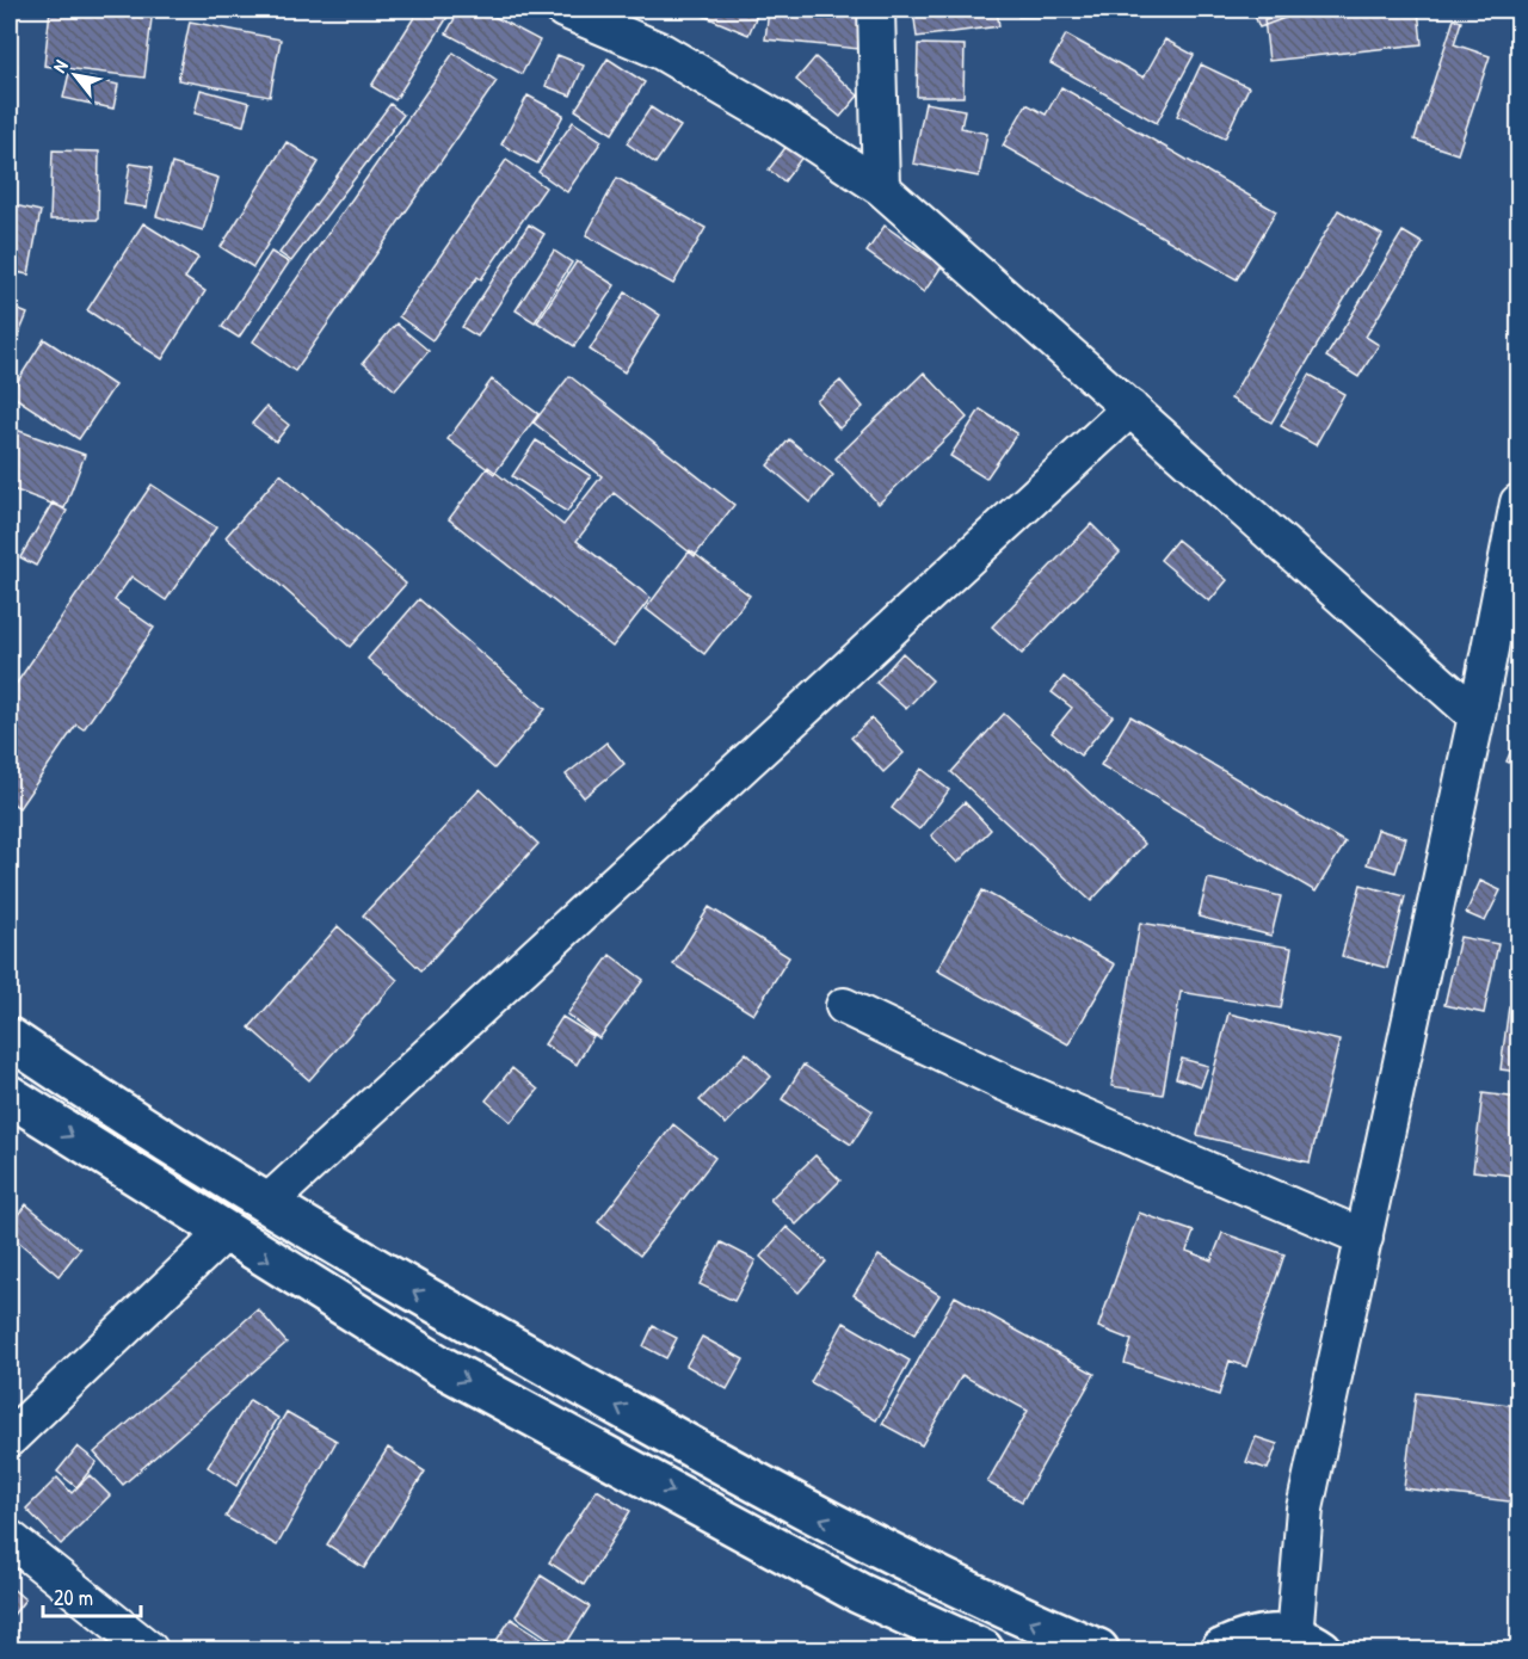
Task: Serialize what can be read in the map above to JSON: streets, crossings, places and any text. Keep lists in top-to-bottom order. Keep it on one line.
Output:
{"scale_bar":"20 m","north":"top left"}
